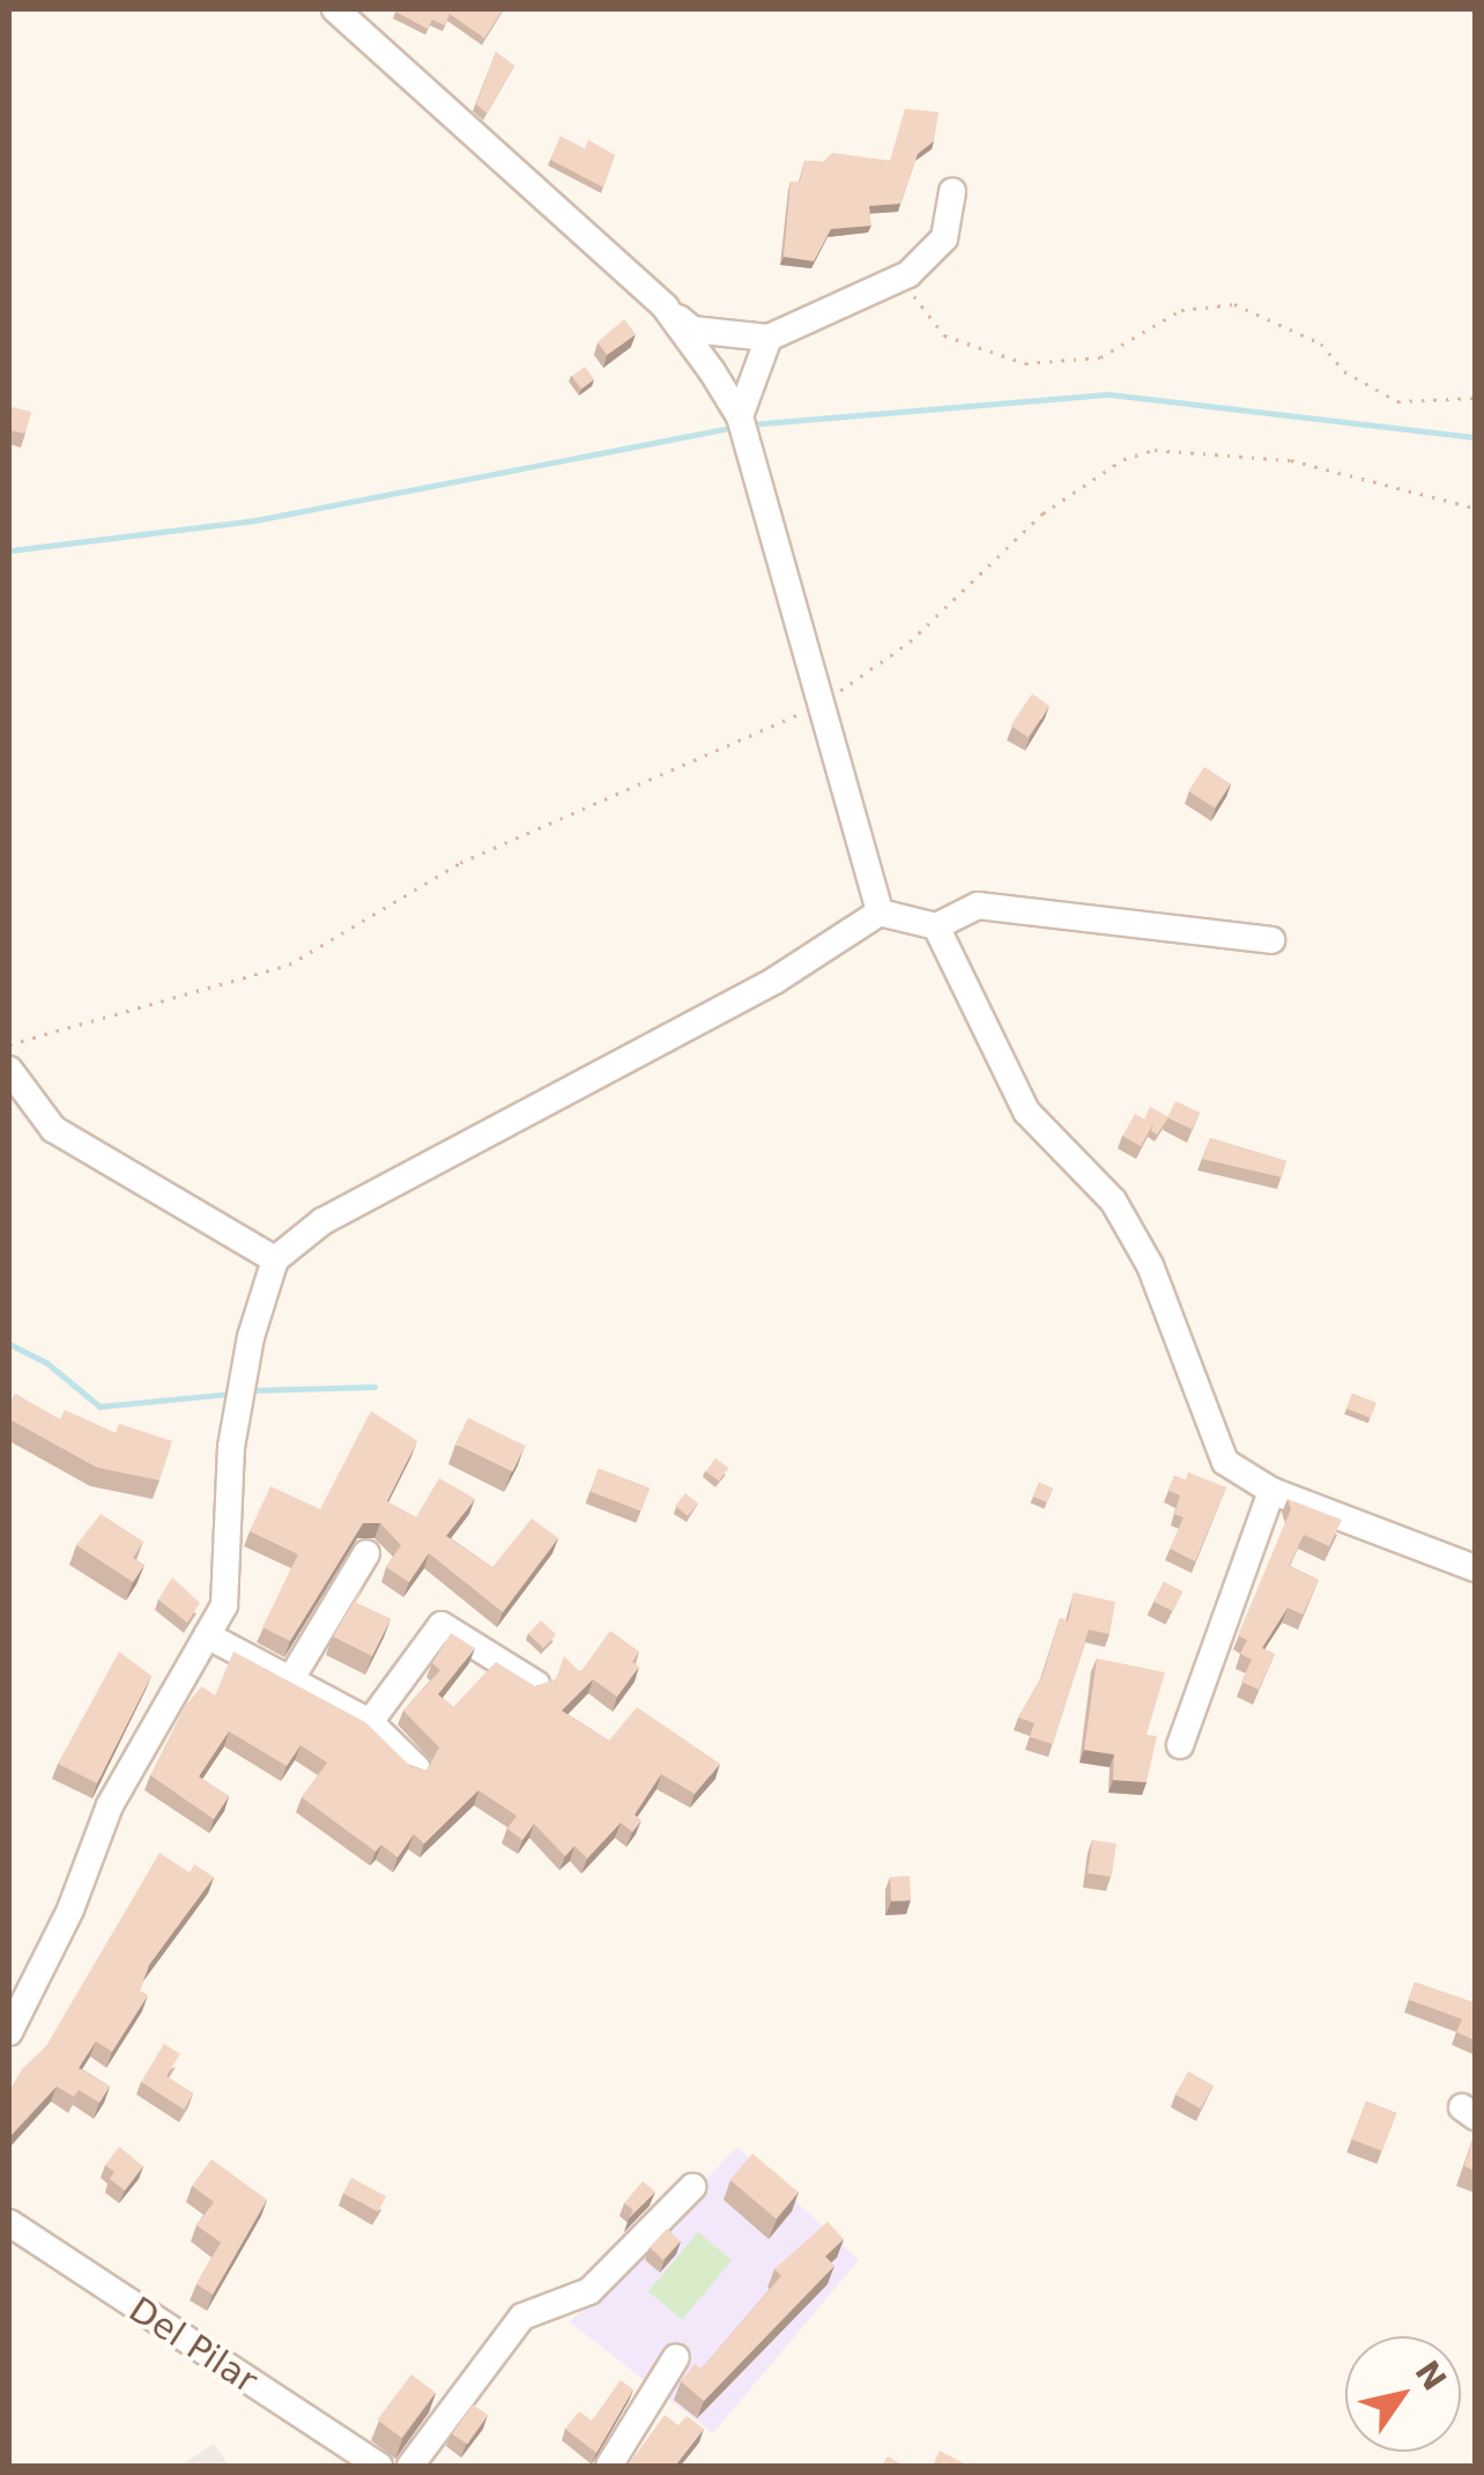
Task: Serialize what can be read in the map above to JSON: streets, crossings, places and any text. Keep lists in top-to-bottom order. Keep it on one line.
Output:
{"streets":{"street":["Del Pilar"]},"north":"top right"}
